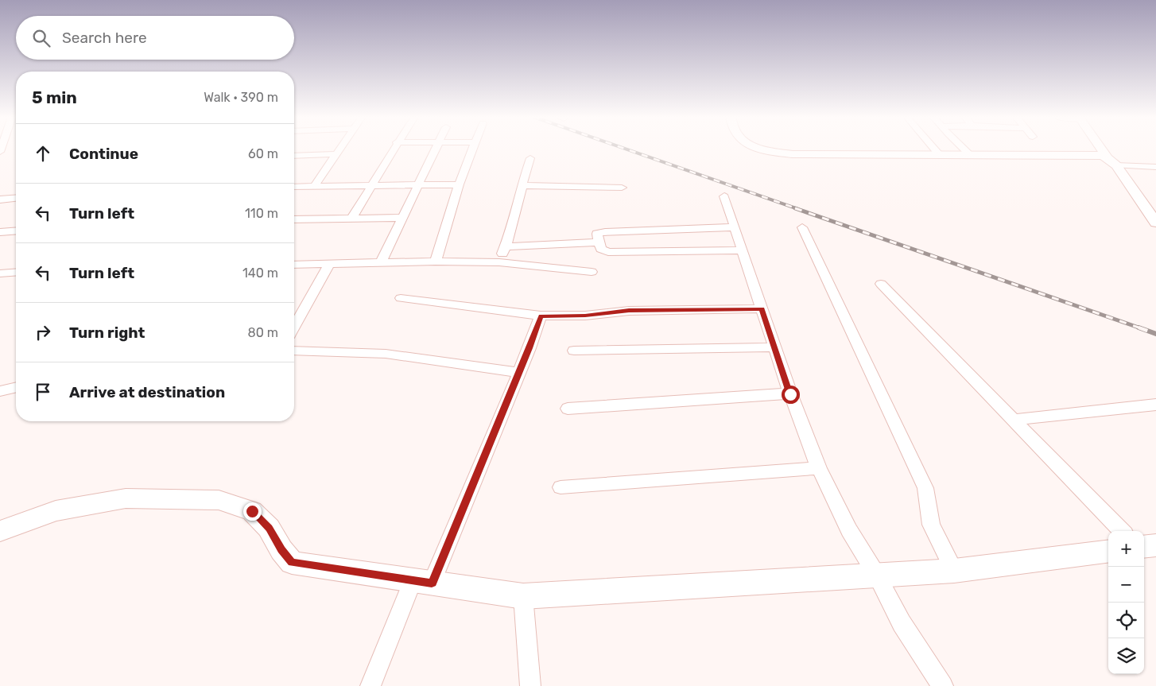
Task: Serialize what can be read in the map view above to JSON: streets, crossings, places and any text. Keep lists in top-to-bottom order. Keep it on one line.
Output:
{"page":{"search":"Search here","heading":["5 min","Walk · 390 m"],"list":[["Continue","60 m"],["Turn left","110 m"],["Turn left","140 m"],["Turn right","80 m"],"Arrive at destination"],"map_buttons":["+","−"]}}
